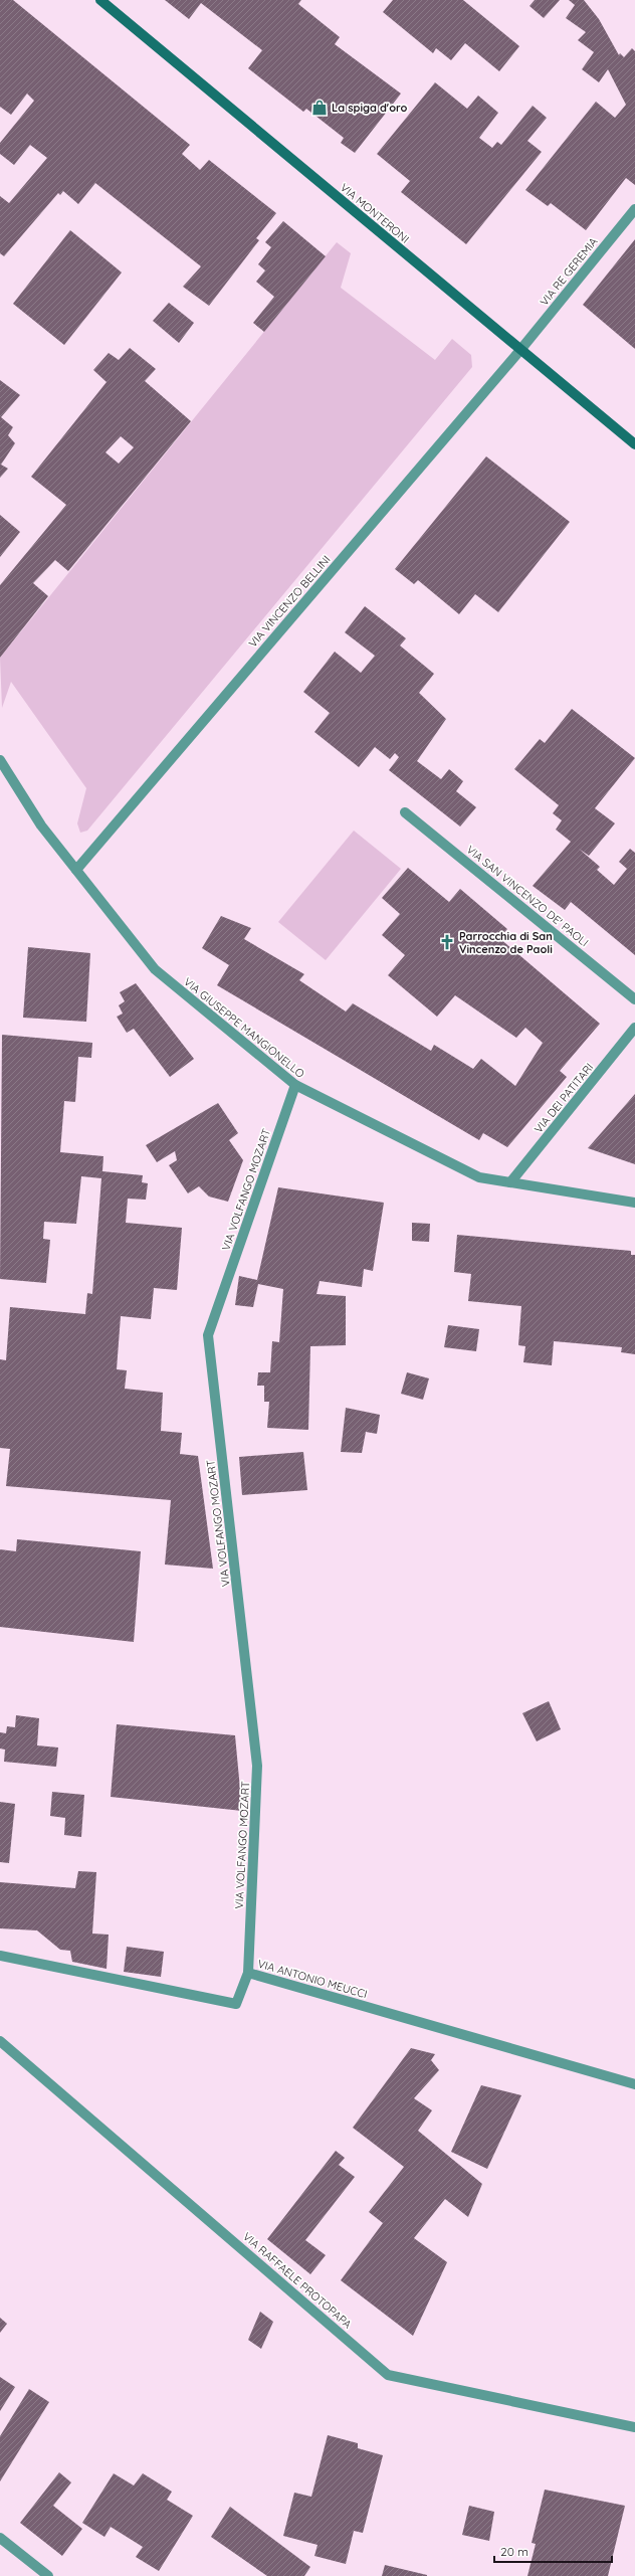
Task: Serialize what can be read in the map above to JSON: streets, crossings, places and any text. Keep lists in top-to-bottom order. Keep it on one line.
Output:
{"streets":{"main road":["VIA MONTERONI"],"street":["VIA RE GEREMIA","VIA VINCENZO BELLINI","VIA SAN VINCENZO DE' PAOLI","VIA GIUSEPPE MANGIONELLO","VIA DEI PATITARI","VIA VOLFANGO MOZART","VIA ANTONIO MEUCCI","VIA RAFFAELE PROTOPAPA"]},"crossings":[["VIA MONTERONI","VIA RE GEREMIA"],["VIA MONTERONI","VIA VINCENZO BELLINI"],["VIA RE GEREMIA","VIA VINCENZO BELLINI"],["VIA VINCENZO BELLINI","VIA GIUSEPPE MANGIONELLO"],["VIA GIUSEPPE MANGIONELLO","VIA DEI PATITARI"],["VIA GIUSEPPE MANGIONELLO","VIA VOLFANGO MOZART"],["VIA VOLFANGO MOZART","VIA ANTONIO MEUCCI"]],"places":{"shop":["La spiga d'oro"],"church":["Parrocchia di San Vincenzo de Paoli"]},"scale_bar":"20 m"}
